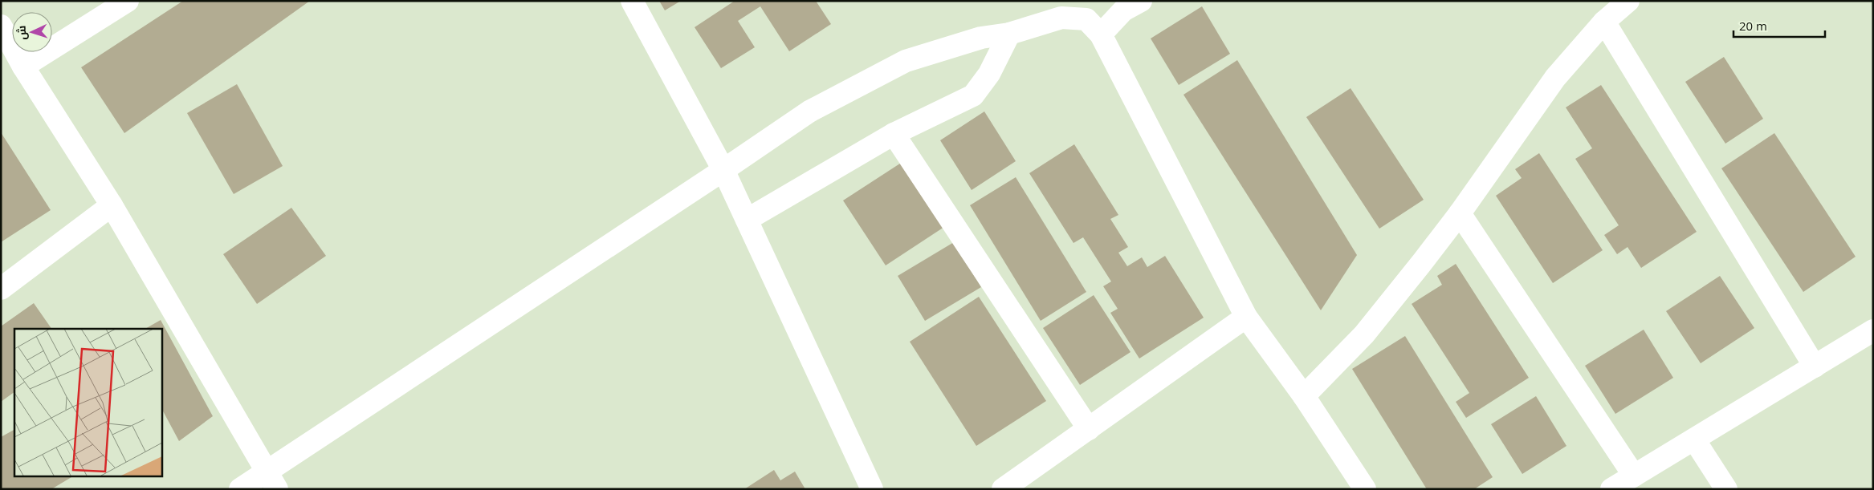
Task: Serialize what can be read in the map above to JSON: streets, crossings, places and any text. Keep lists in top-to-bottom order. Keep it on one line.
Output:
{"scale_bar":"20 m","north":"left"}
